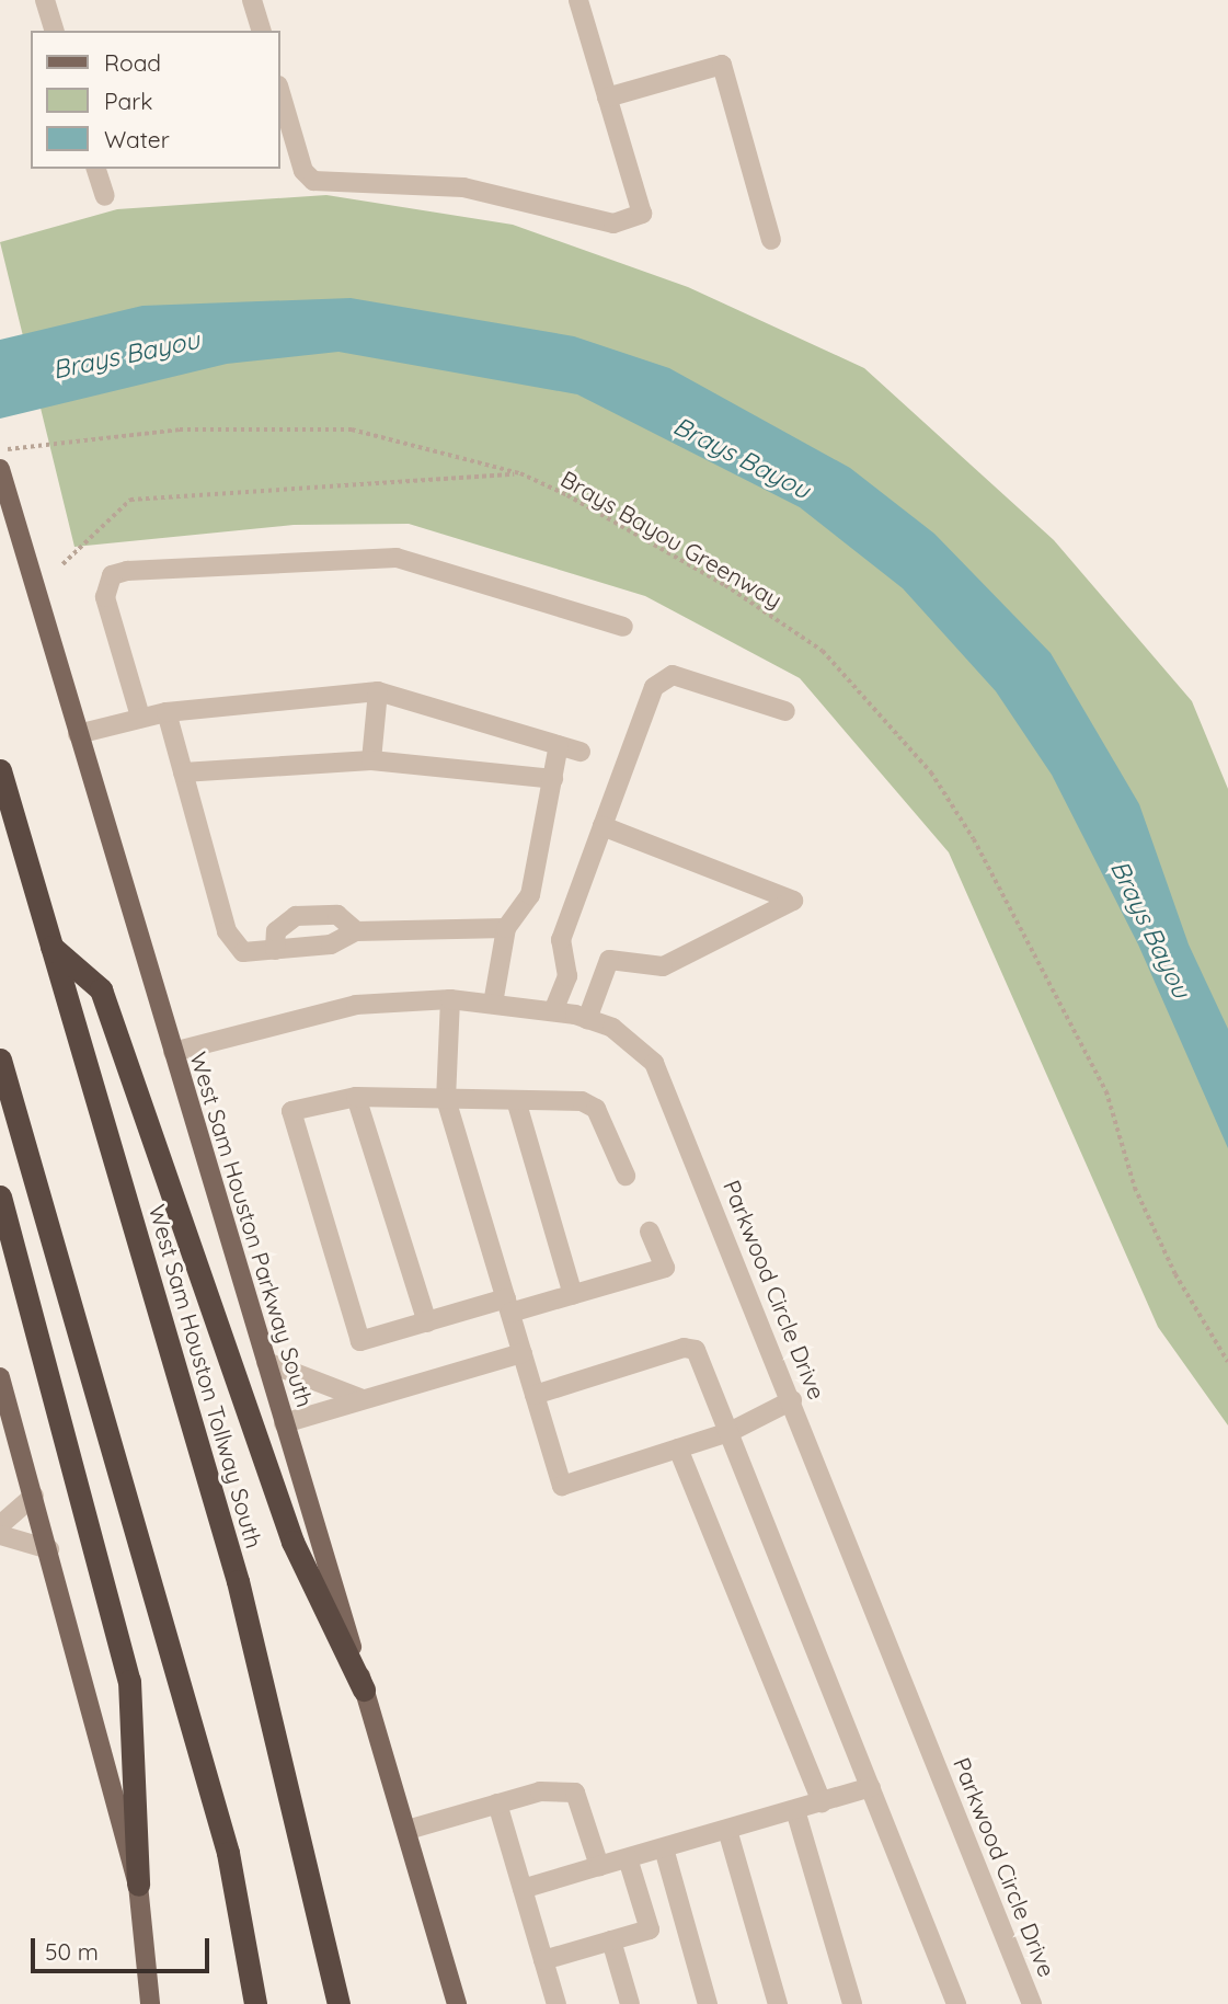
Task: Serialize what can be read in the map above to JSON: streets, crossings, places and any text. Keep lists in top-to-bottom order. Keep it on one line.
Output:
{"streets":{"highway":["West Sam Houston Tollway South"],"main road":["West Sam Houston Parkway South"],"street":["Parkwood Circle Drive"],"path":["Brays Bayou Greenway"]},"crossings":[["West Sam Houston Parkway South","Parkwood Circle Drive"]],"water":["Brays Bayou"],"legend":["Road","Park","Water"],"scale_bar":"50 m"}
